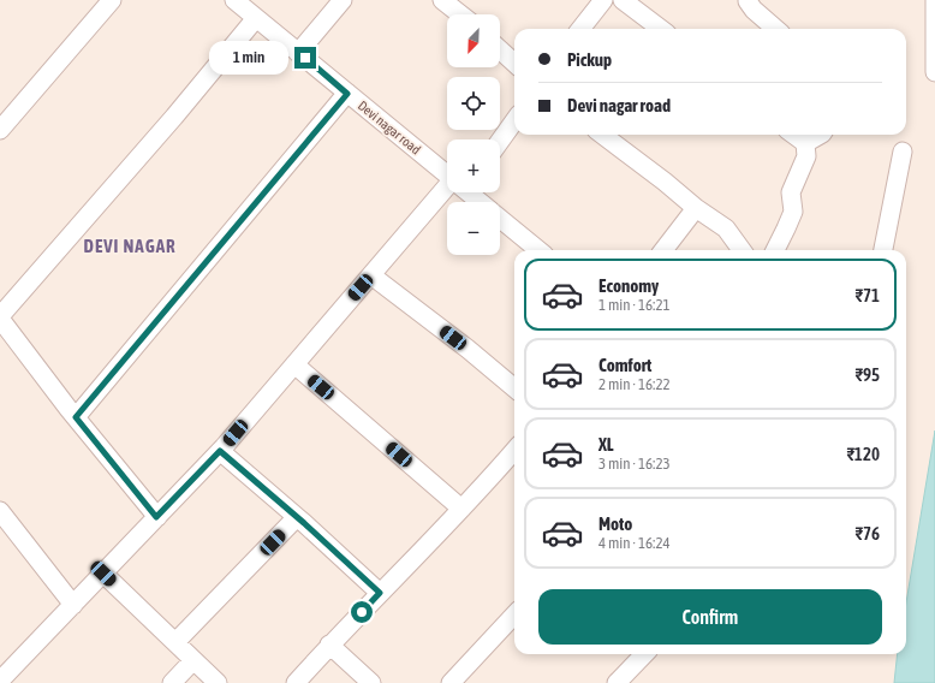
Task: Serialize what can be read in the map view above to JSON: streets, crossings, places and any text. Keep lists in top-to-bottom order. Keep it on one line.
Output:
{"streets":{"street":["Devi nagar road"]},"districts":["DEVI NAGAR"],"north":"bottom left","page":{"map_buttons":["+","−"],"banner":["Pickup","Devi nagar road"],"bubble":"1 min","list":[{"name":"Economy","note":"1 min · 16:21","value":"₹71"},{"name":"Comfort","note":"2 min · 16:22","value":"₹95"},{"name":"XL","note":"3 min · 16:23","value":"₹120"},{"name":"Moto","note":"4 min · 16:24","value":"₹76"}],"buttons":"Confirm"}}
